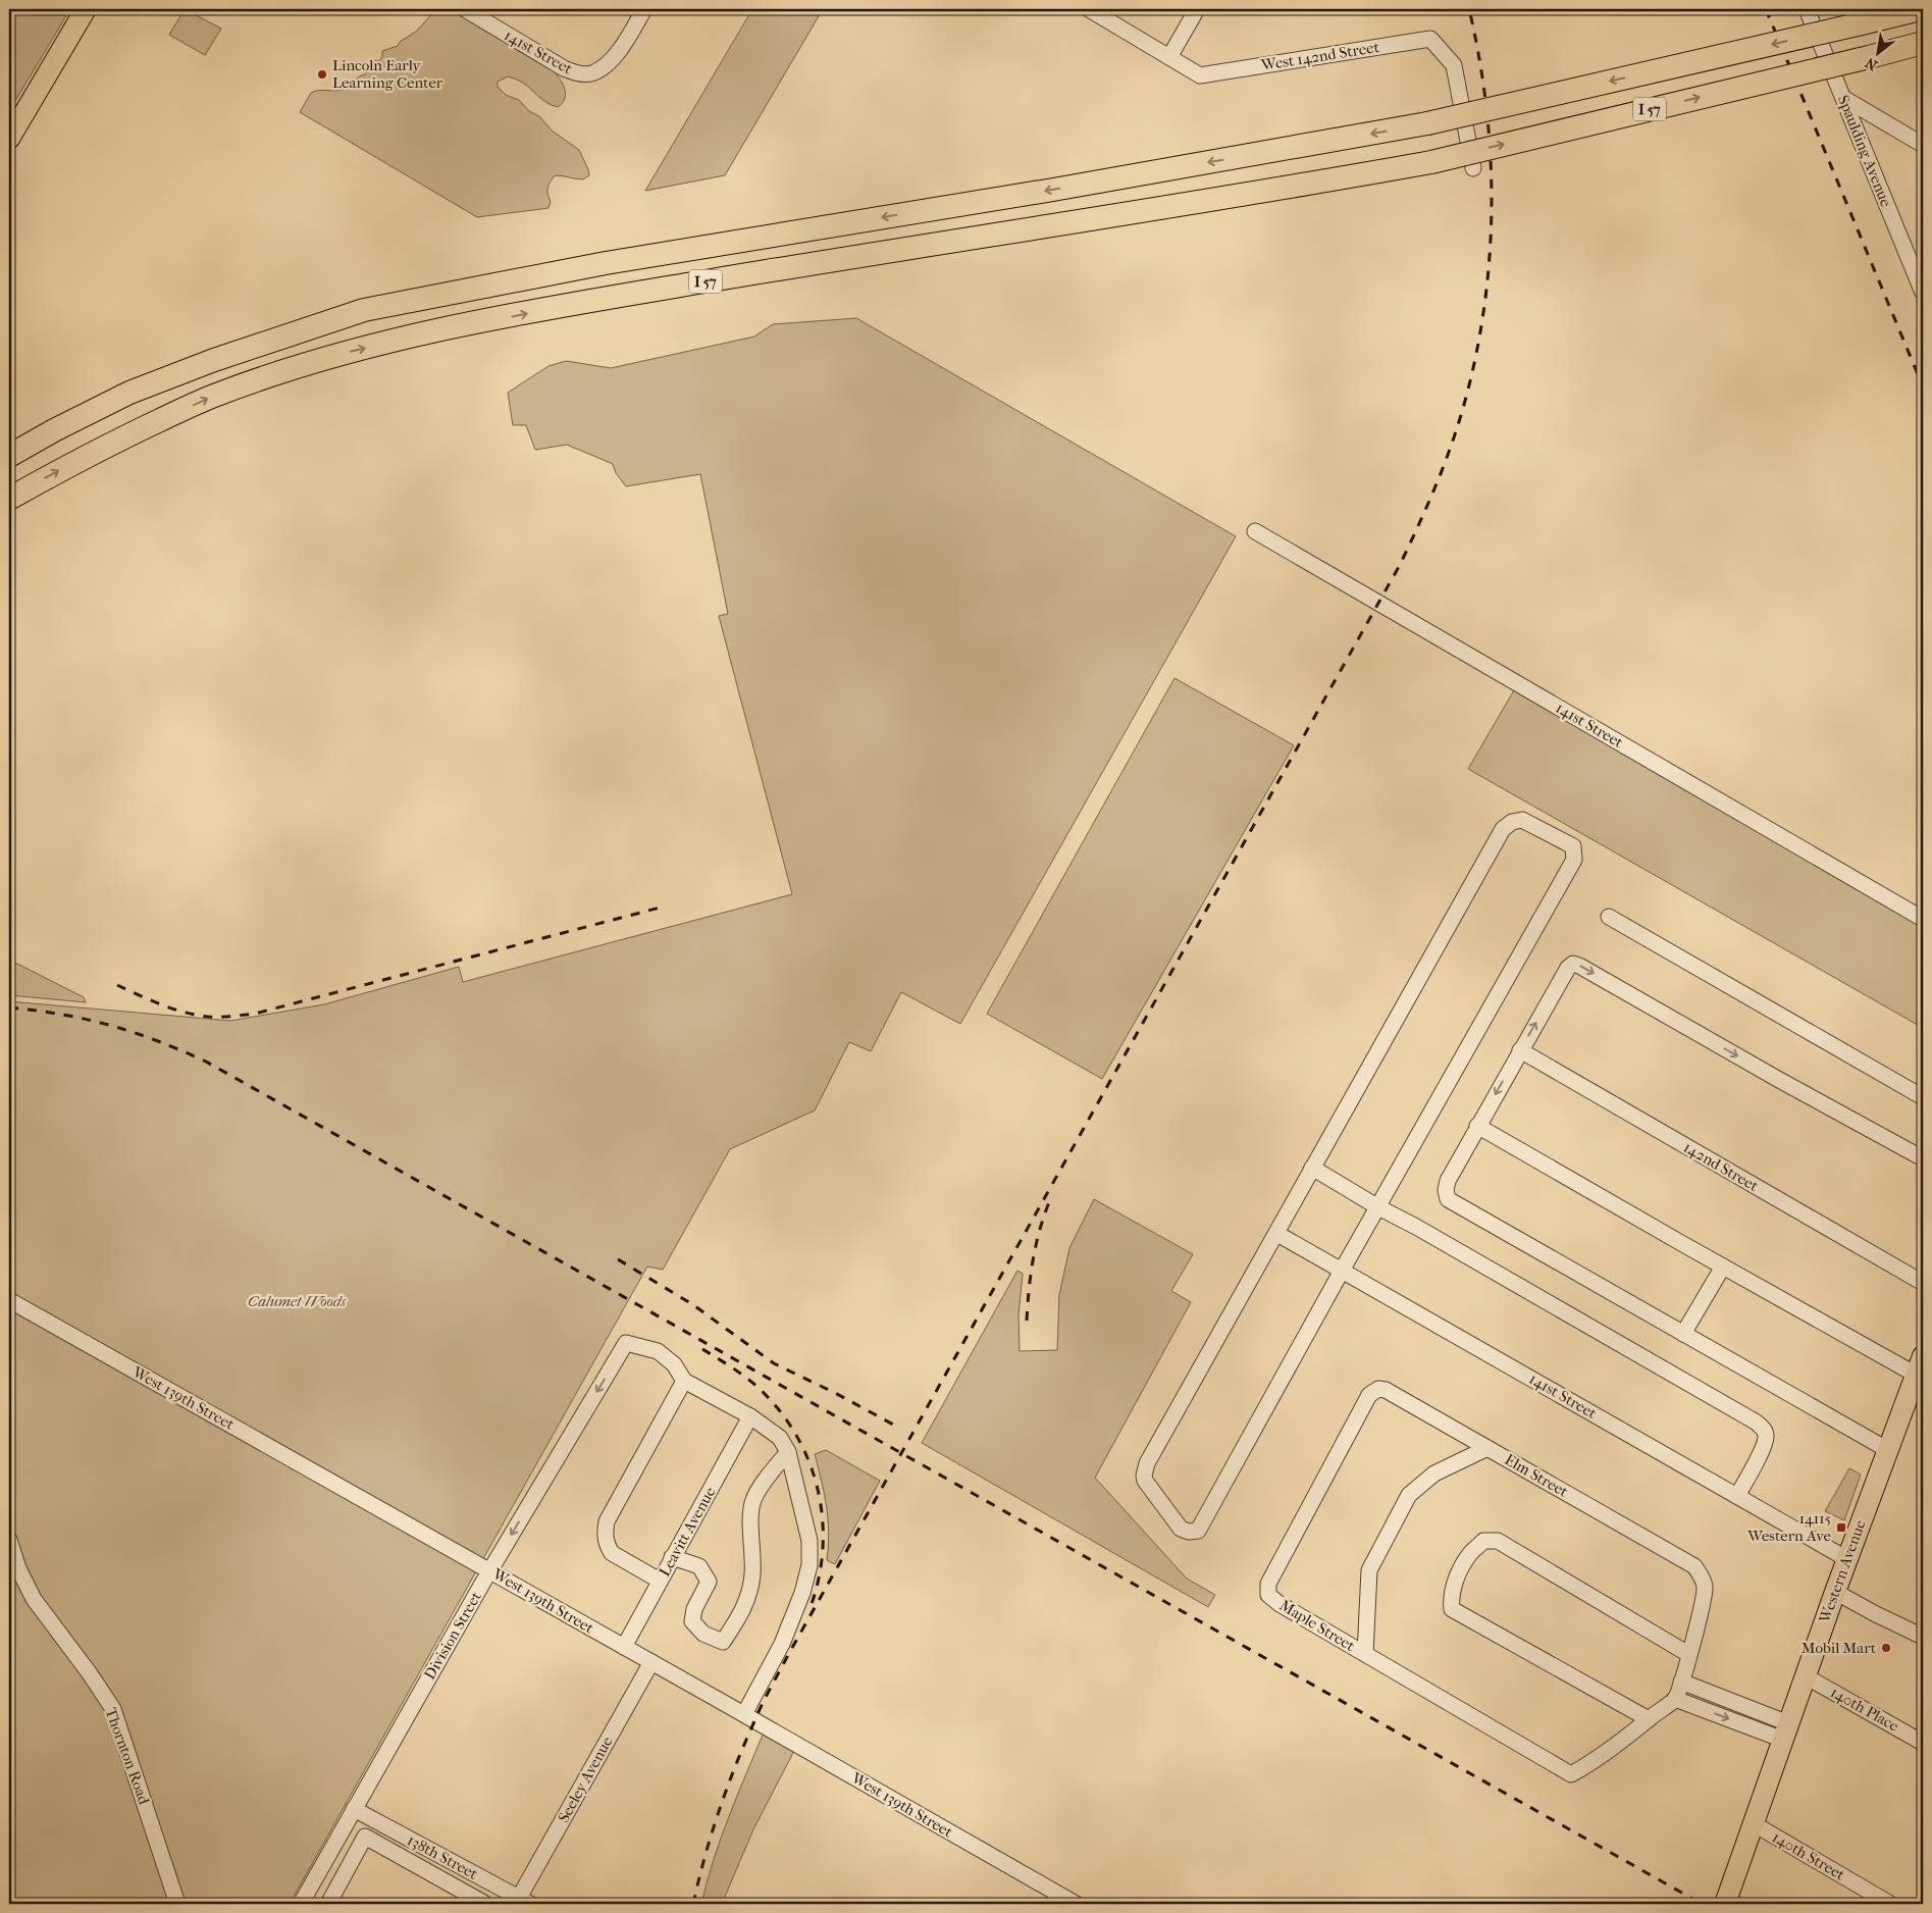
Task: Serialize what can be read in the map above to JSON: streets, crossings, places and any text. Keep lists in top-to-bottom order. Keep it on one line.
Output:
{"streets":{"highway":["I 57"],"main road":["Western Avenue"],"street":["141st Street","West 142nd Street","Spaulding Avenue","142nd Street","West 139th Street","Elm Street","Leavitt Avenue","Maple Street","Division Street","140th Place","Thornton Road","Seeley Avenue","140th Street","138th Street"]},"crossings":[["141st Street","Western Avenue"],["West 139th Street","Leavitt Avenue"],["West 139th Street","Division Street"],["West 139th Street","Seeley Avenue"],["Elm Street","Maple Street"],["Western Avenue","140th Place"],["Western Avenue","140th Street"],["Division Street","138th Street"],["Seeley Avenue","138th Street"]],"one_way":["Division Street"],"parks":["Calumet Woods"],"places":{"other":["Lincoln Early Learning Center","Mobil Mart"],"transit":["14115 Western Ave"]},"north":"bottom left"}
